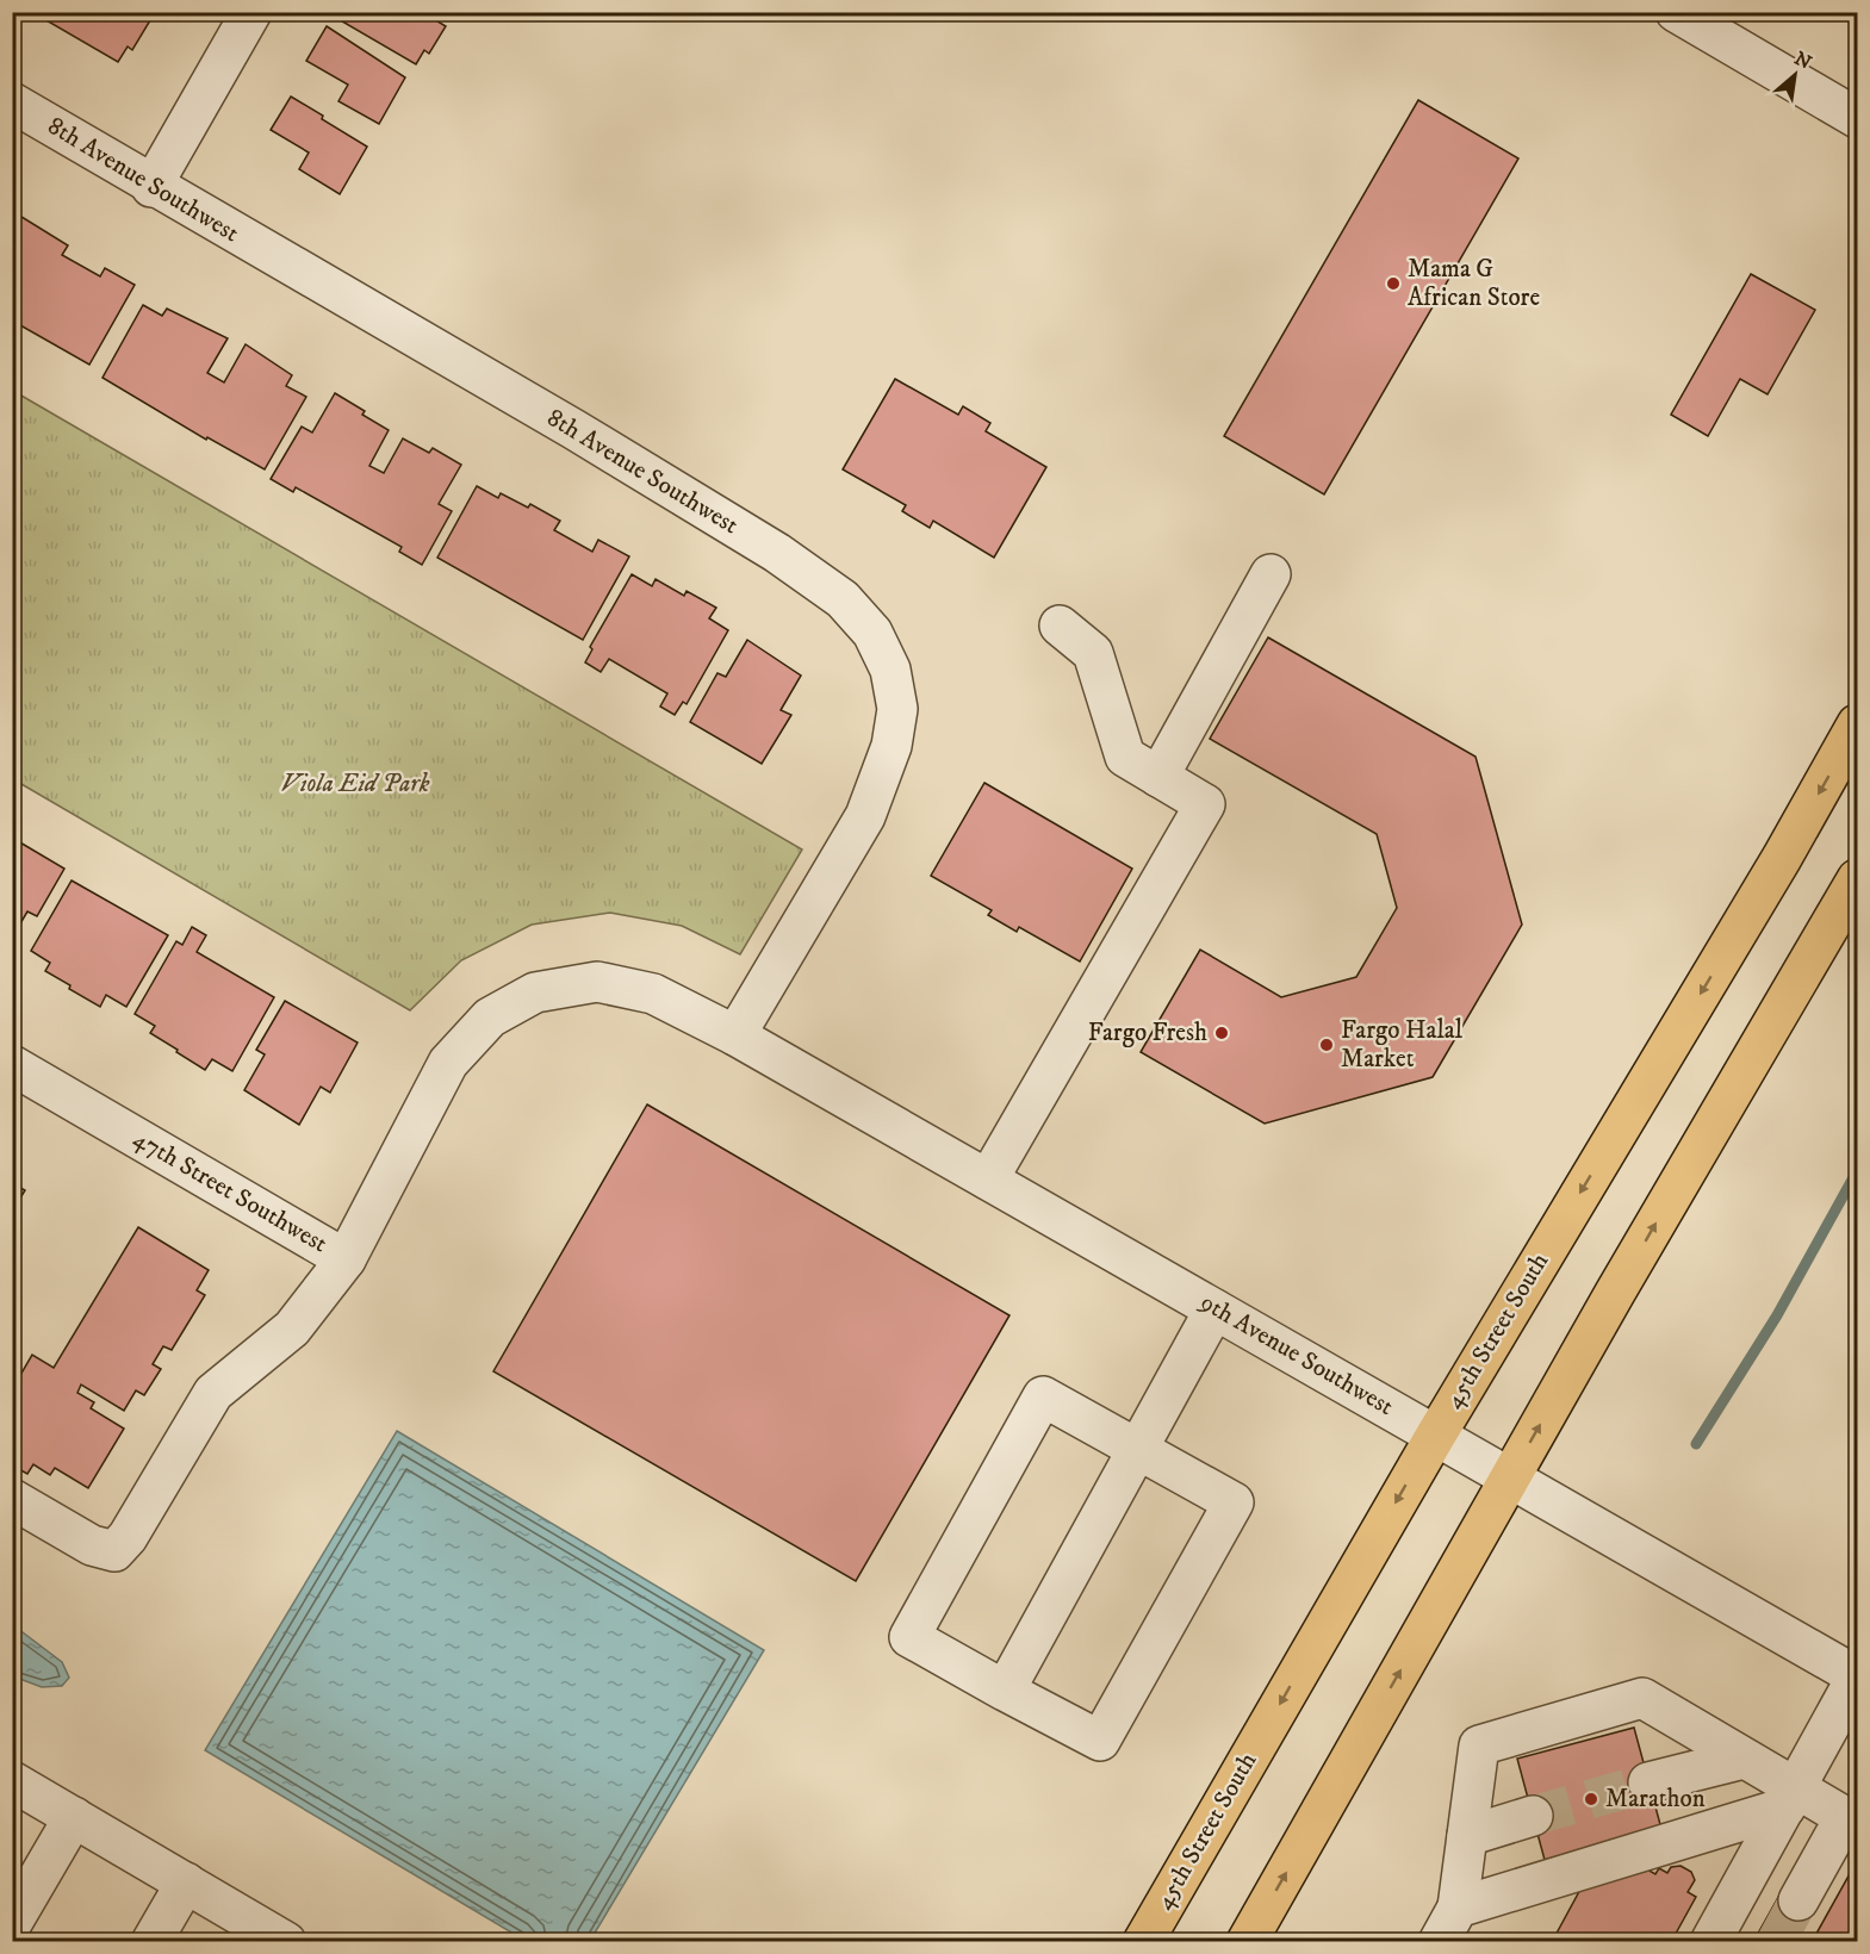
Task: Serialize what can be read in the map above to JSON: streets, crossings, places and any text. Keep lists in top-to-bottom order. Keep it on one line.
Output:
{"streets":{"main road":["45th Street South"],"street":["8th Avenue Southwest","47th Street Southwest","9th Avenue Southwest"]},"crossings":[["8th Avenue Southwest","47th Street Southwest"],["8th Avenue Southwest","9th Avenue Southwest"],["47th Street Southwest","9th Avenue Southwest"],["45th Street South","9th Avenue Southwest"]],"parks":["Viola Eid Park"],"places":["Mama G African Store","Fargo Fresh","Fargo Halal Market","Marathon"],"north":"top right"}
